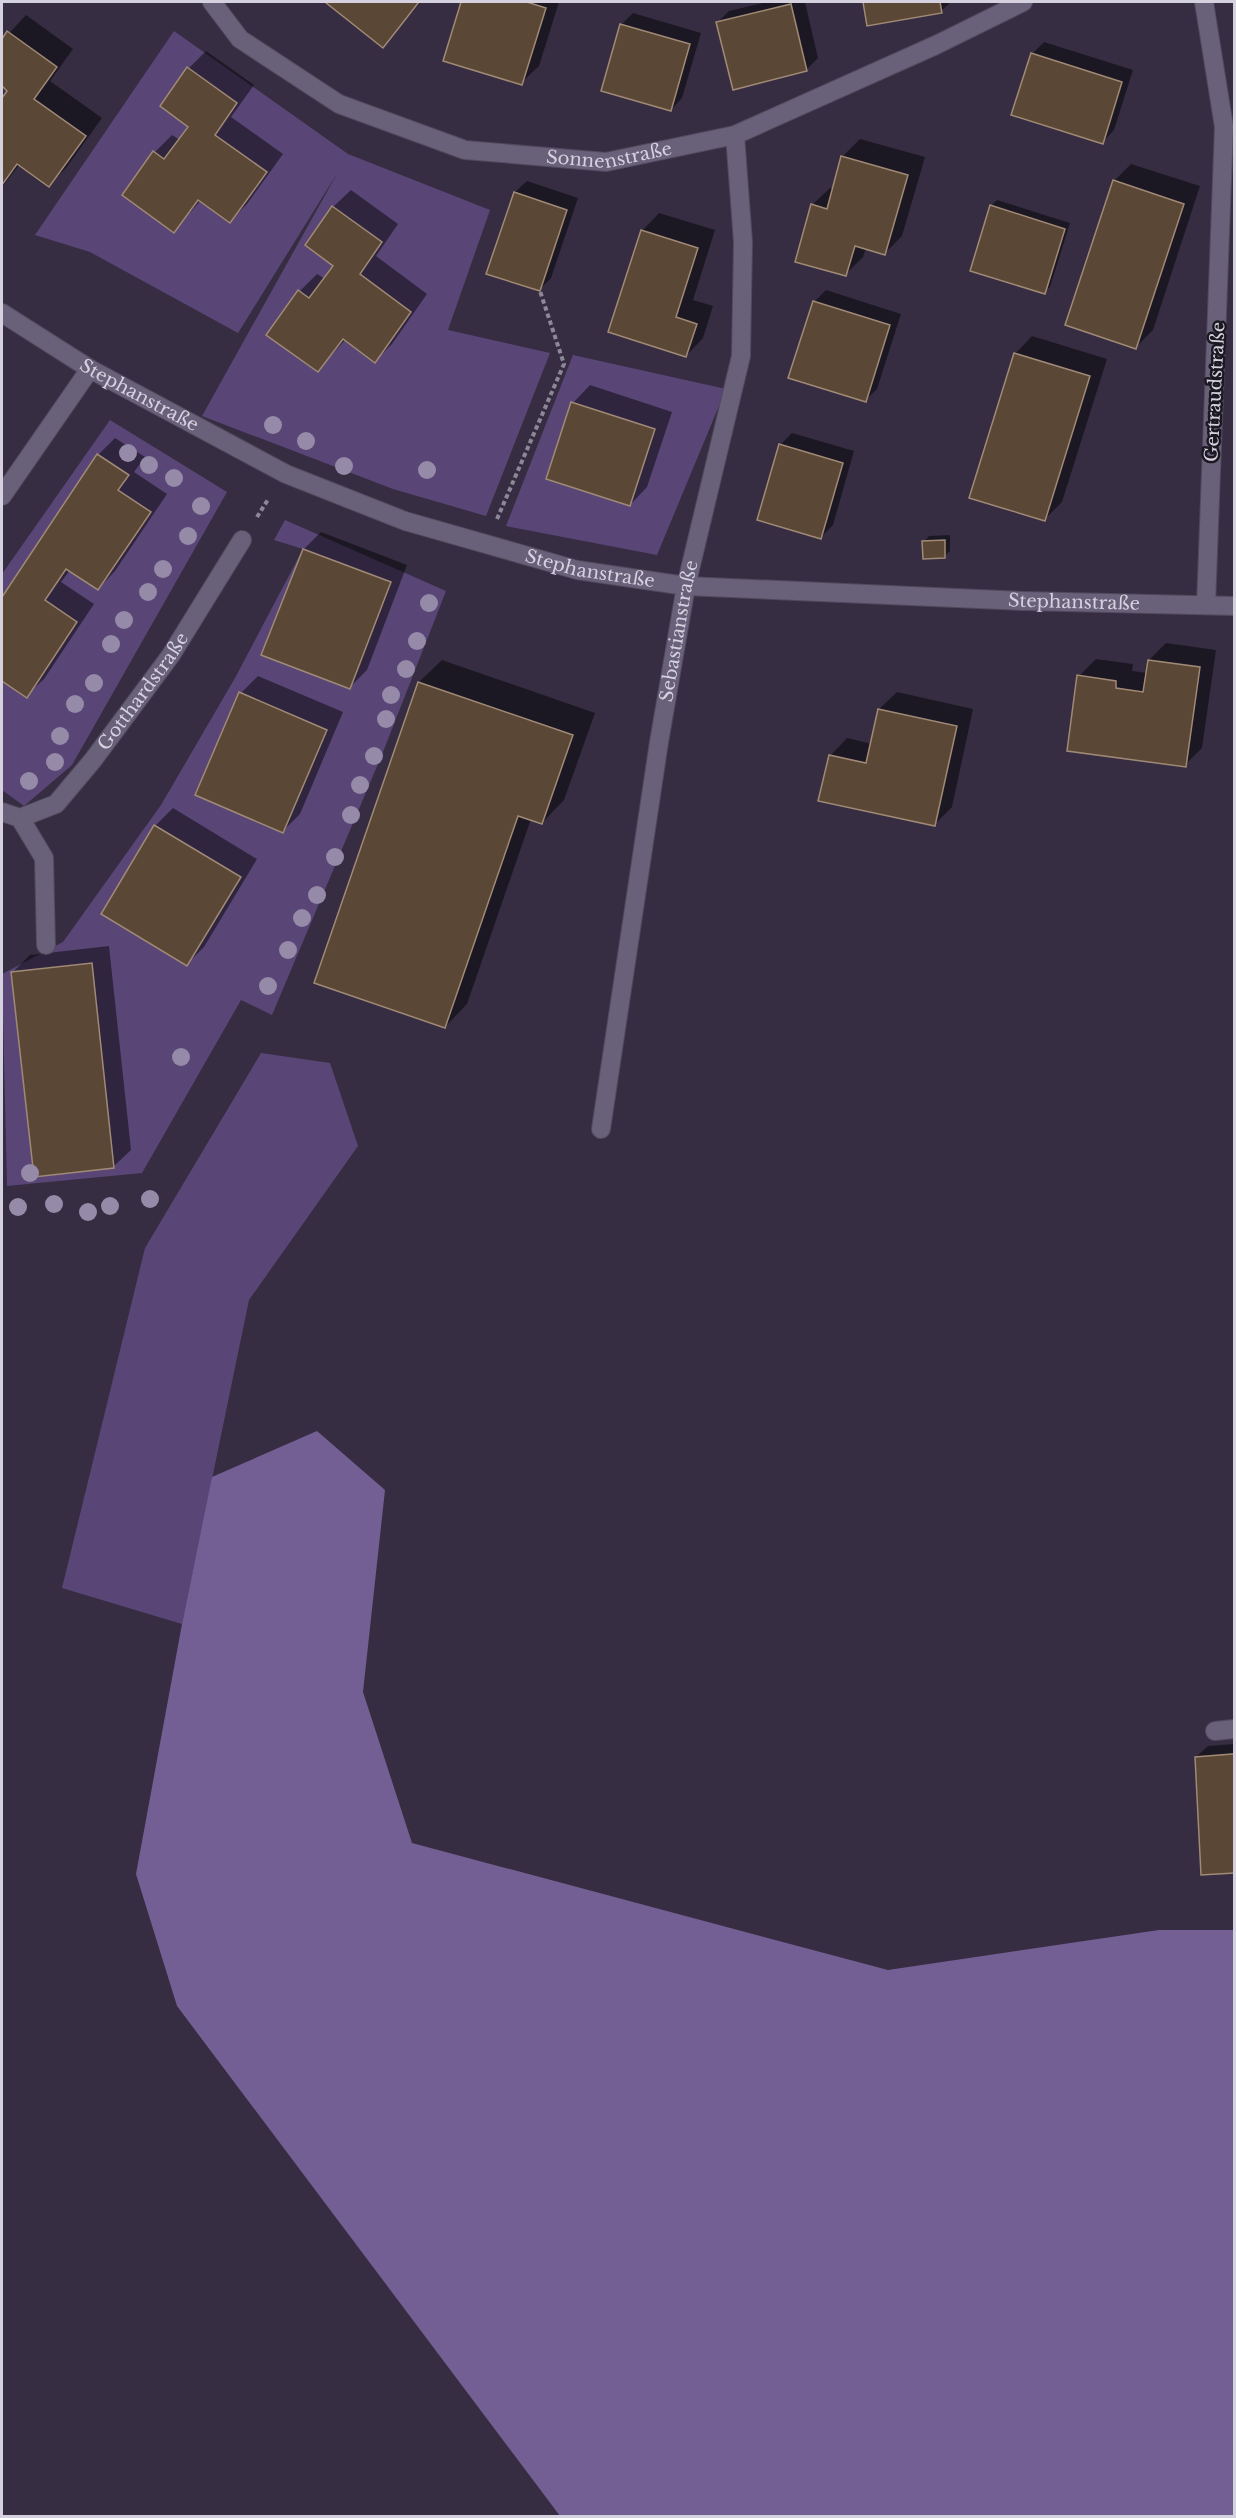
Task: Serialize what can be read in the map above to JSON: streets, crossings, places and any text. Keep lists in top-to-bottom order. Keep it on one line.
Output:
{"streets":{"street":["Sonnenstraße","Gertraudstraße","Stephanstraße","Sebastianstraße","Gotthardstraße"]},"crossings":[["Sonnenstraße","Sebastianstraße"],["Gertraudstraße","Stephanstraße"],["Stephanstraße","Sebastianstraße"]]}
